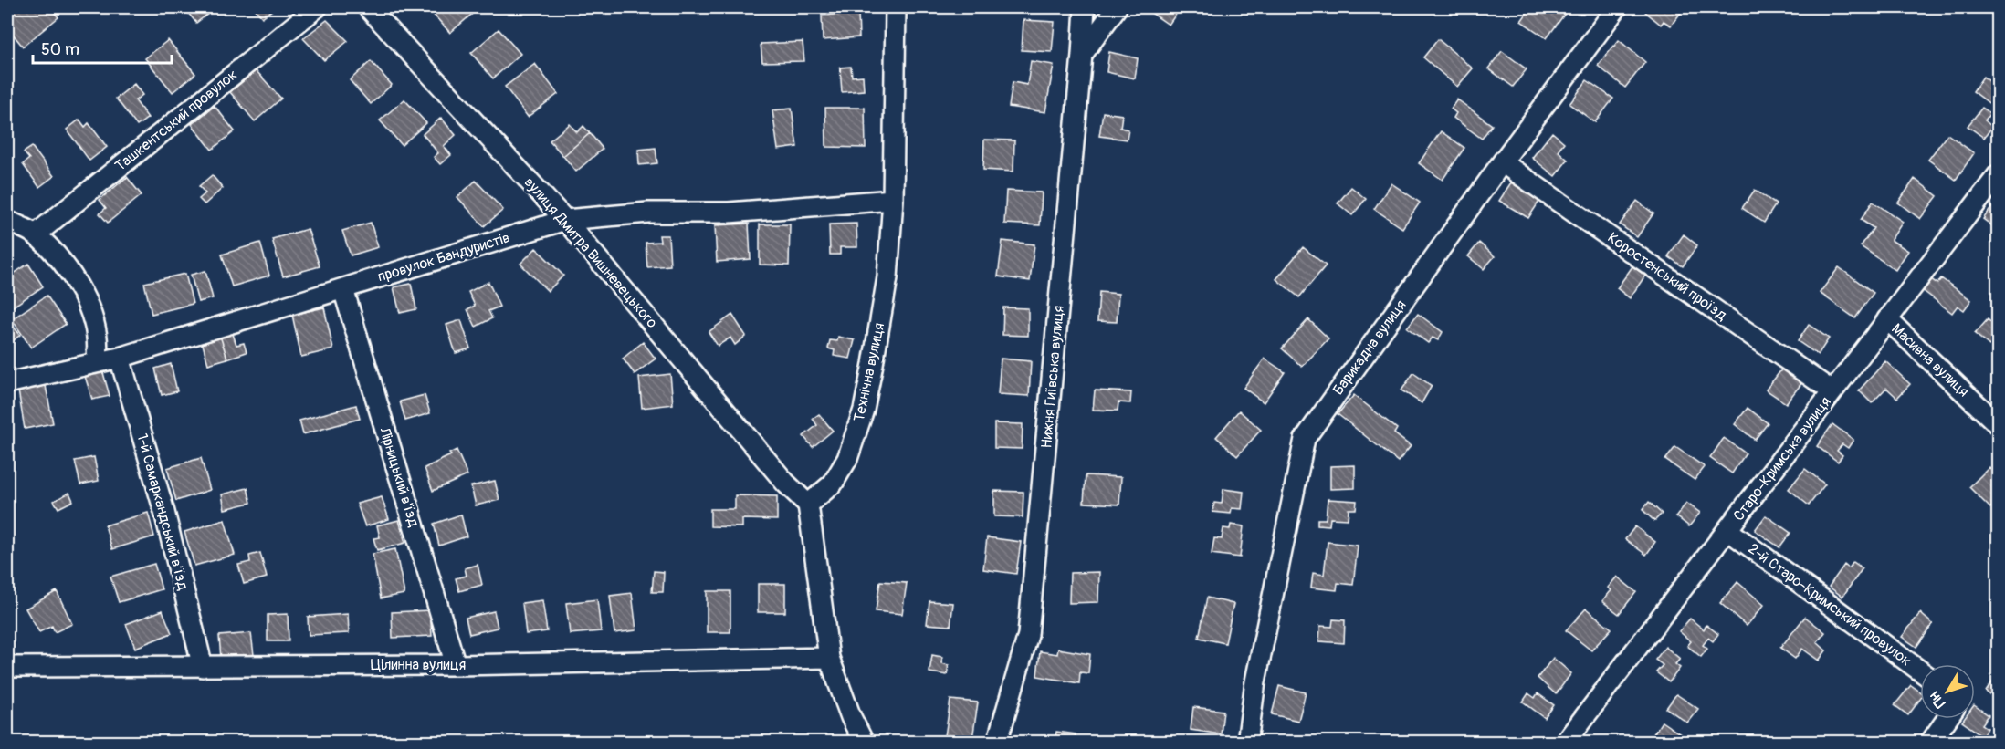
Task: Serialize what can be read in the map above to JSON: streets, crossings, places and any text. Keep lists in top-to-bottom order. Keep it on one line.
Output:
{"streets":{"street":["Ташкентський провулок","вулиця Дмитра Вишневецького","провулок Бандуристів","Коростенський проїзд","Барикадна вулиця","Масивна вулиця","Технічна вулиця","Нижня Гиївська вулиця","Старо-Кримська вулиця","Лірницький в'їзд","1-й Самаркандський в’їзд","2-й Старо-Кримський провулок","Цілинна вулиця"]},"crossings":[["вулиця Дмитра Вишневецького","провулок Бандуристів"],["вулиця Дмитра Вишневецького","Технічна вулиця"],["провулок Бандуристів","Технічна вулиця"],["провулок Бандуристів","Лірницький в'їзд"],["провулок Бандуристів","1-й Самаркандський в’їзд"],["Коростенський проїзд","Барикадна вулиця"],["Коростенський проїзд","Старо-Кримська вулиця"],["Масивна вулиця","Старо-Кримська вулиця"],["Старо-Кримська вулиця","2-й Старо-Кримський провулок"],["Лірницький в'їзд","Цілинна вулиця"],["1-й Самаркандський в’їзд","Цілинна вулиця"]],"scale_bar":"50 m","north":"bottom left"}
